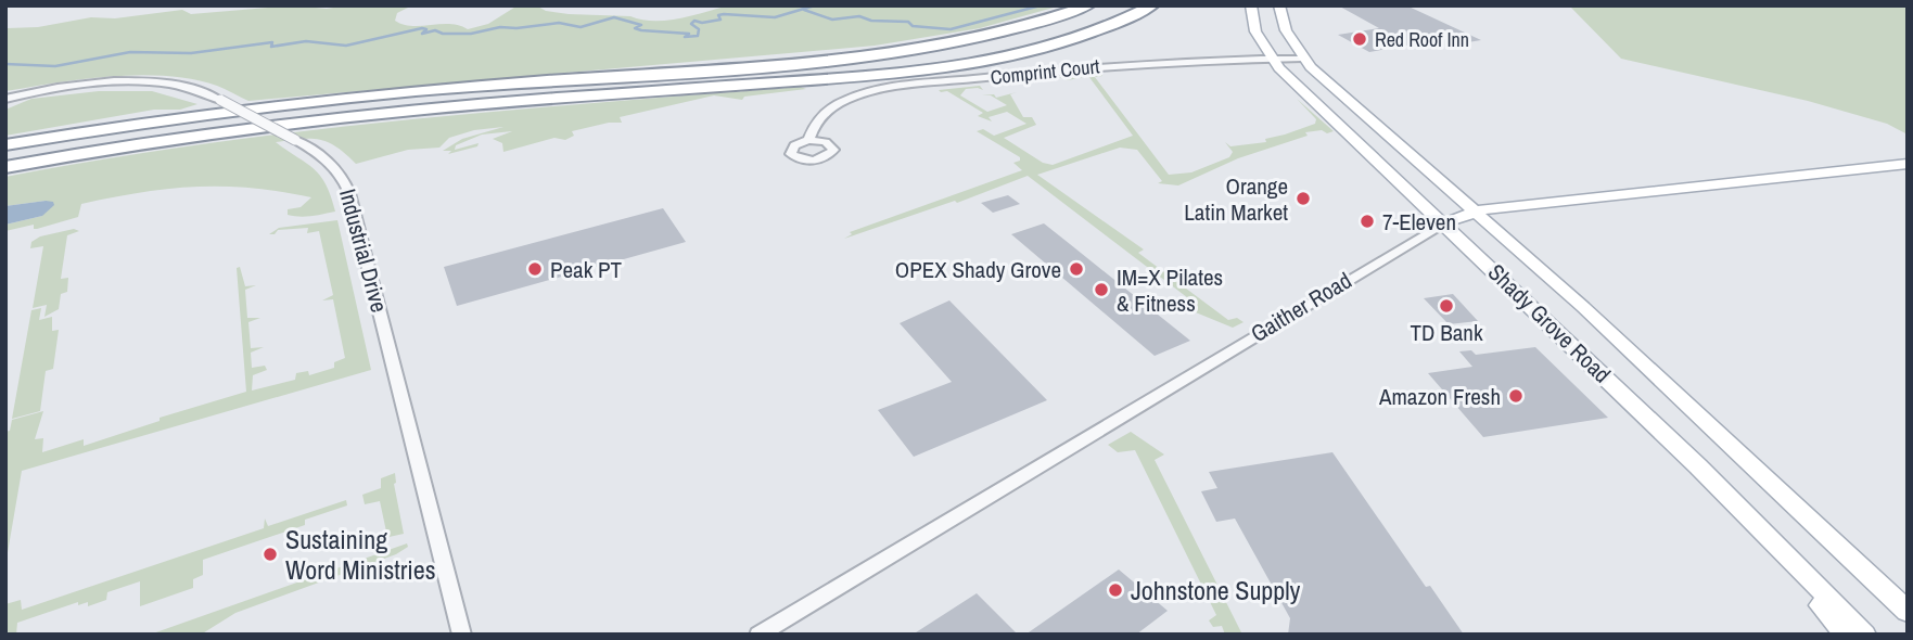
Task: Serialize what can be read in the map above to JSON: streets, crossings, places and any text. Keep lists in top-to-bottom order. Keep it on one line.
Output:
{"streets":{"main road":["Gaither Road","Shady Grove Road"],"street":["Comprint Court","Industrial Drive"]},"crossings":[["Comprint Court","Shady Grove Road"],["Gaither Road","Shady Grove Road"]],"places":["Red Roof Inn","Orange Latin Market","7-Eleven","Peak PT","OPEX Shady Grove","IM=X Pilates & Fitness","TD Bank","Amazon Fresh","Sustaining Word Ministries","Johnstone Supply"]}
